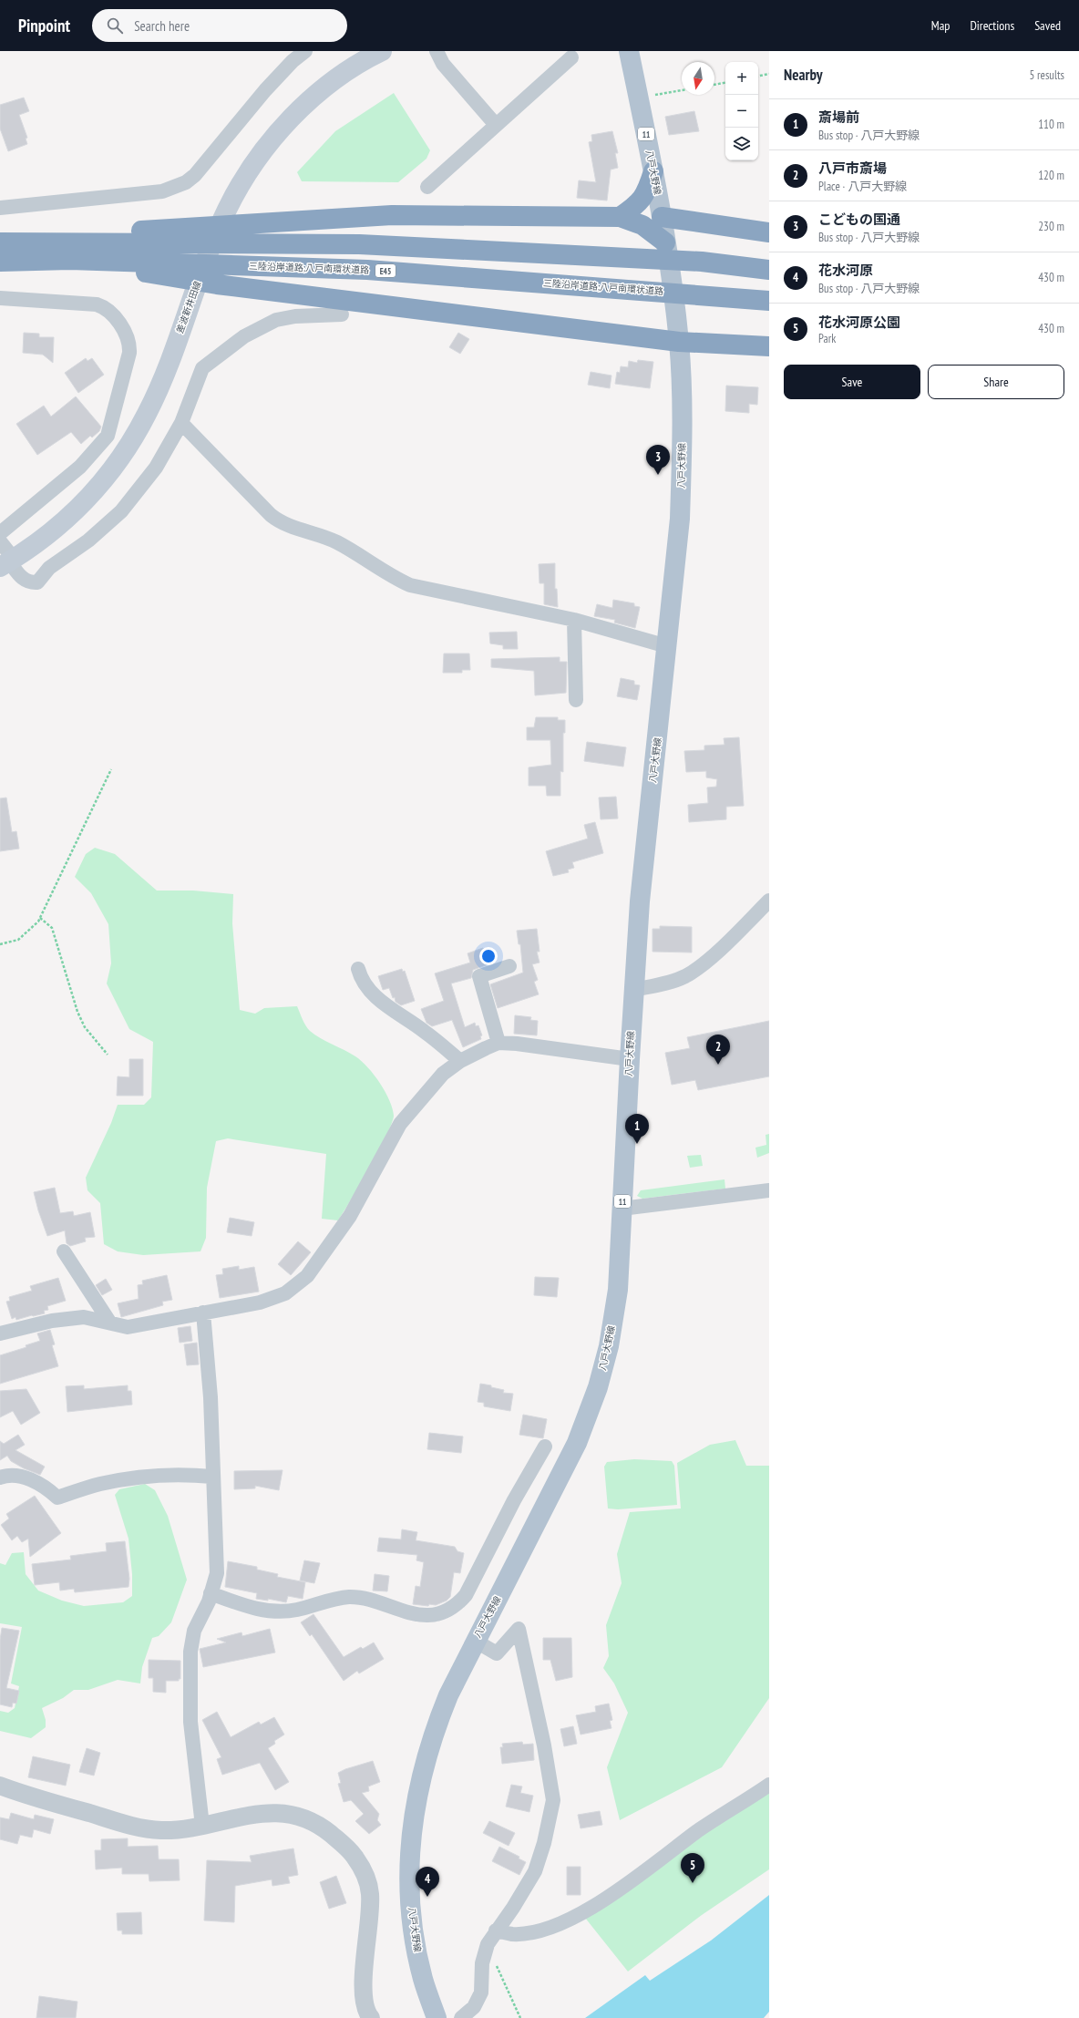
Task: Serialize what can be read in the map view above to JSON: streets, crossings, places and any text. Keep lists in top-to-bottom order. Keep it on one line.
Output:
{"streets":{"highway":["三陸沿岸道路;八戸南環状道路","E45"],"main road":["11","八戸大野線","差波新井田線"]},"north":"bottom","page":{"header":"Pinpoint","search":"Search here","nav":["Map","Directions","Saved"],"heading":["Nearby","5 results"],"map_buttons":["+","−"],"list":[{"mark":"1","name":"斎場前","note":"Bus stop · 八戸大野線","value":"110 m"},{"mark":"2","name":"八戸市斎場","note":"Place · 八戸大野線","value":"120 m"},{"mark":"3","name":"こどもの国通","note":"Bus stop · 八戸大野線","value":"230 m"},{"mark":"4","name":"花水河原","note":"Bus stop · 八戸大野線","value":"430 m"},{"mark":"5","name":"花水河原公園","note":"Park","value":"430 m"}],"buttons":["Save","Share"],"pins":["3","2","1","5","4"]}}
